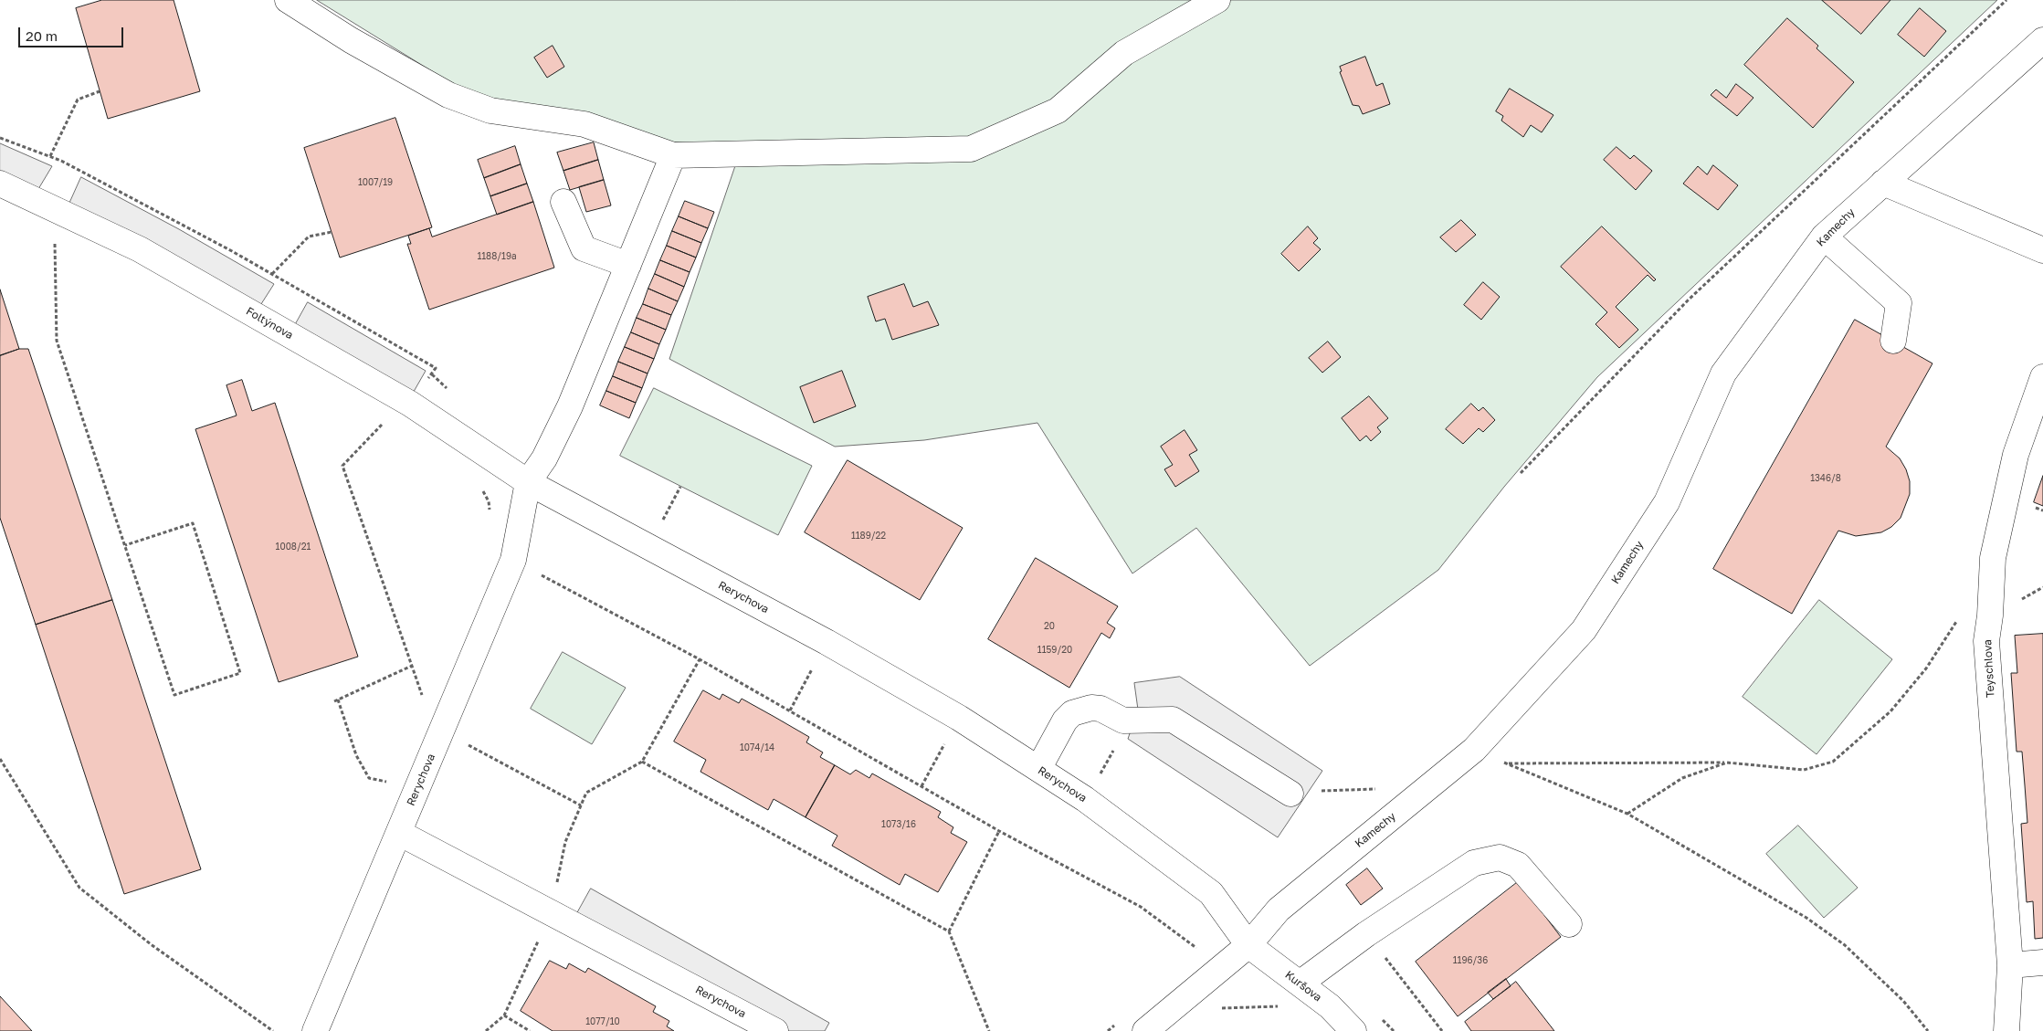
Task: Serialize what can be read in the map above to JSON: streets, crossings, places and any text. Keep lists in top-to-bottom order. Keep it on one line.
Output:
{"streets":{"street":["Kamechy","Foltýnova","Rerychova","Teyschlova","Kuršova"]},"crossings":[["Kamechy","Rerychova"],["Kamechy","Kuršova"],["Foltýnova","Rerychova"],["Rerychova","Kuršova"]],"house_numbers":["1007/19","1188/19a","1346/8","1189/22","1008/21","20","1159/20","1074/14","1073/16","1196/36","1077/10"],"scale_bar":"20 m"}
